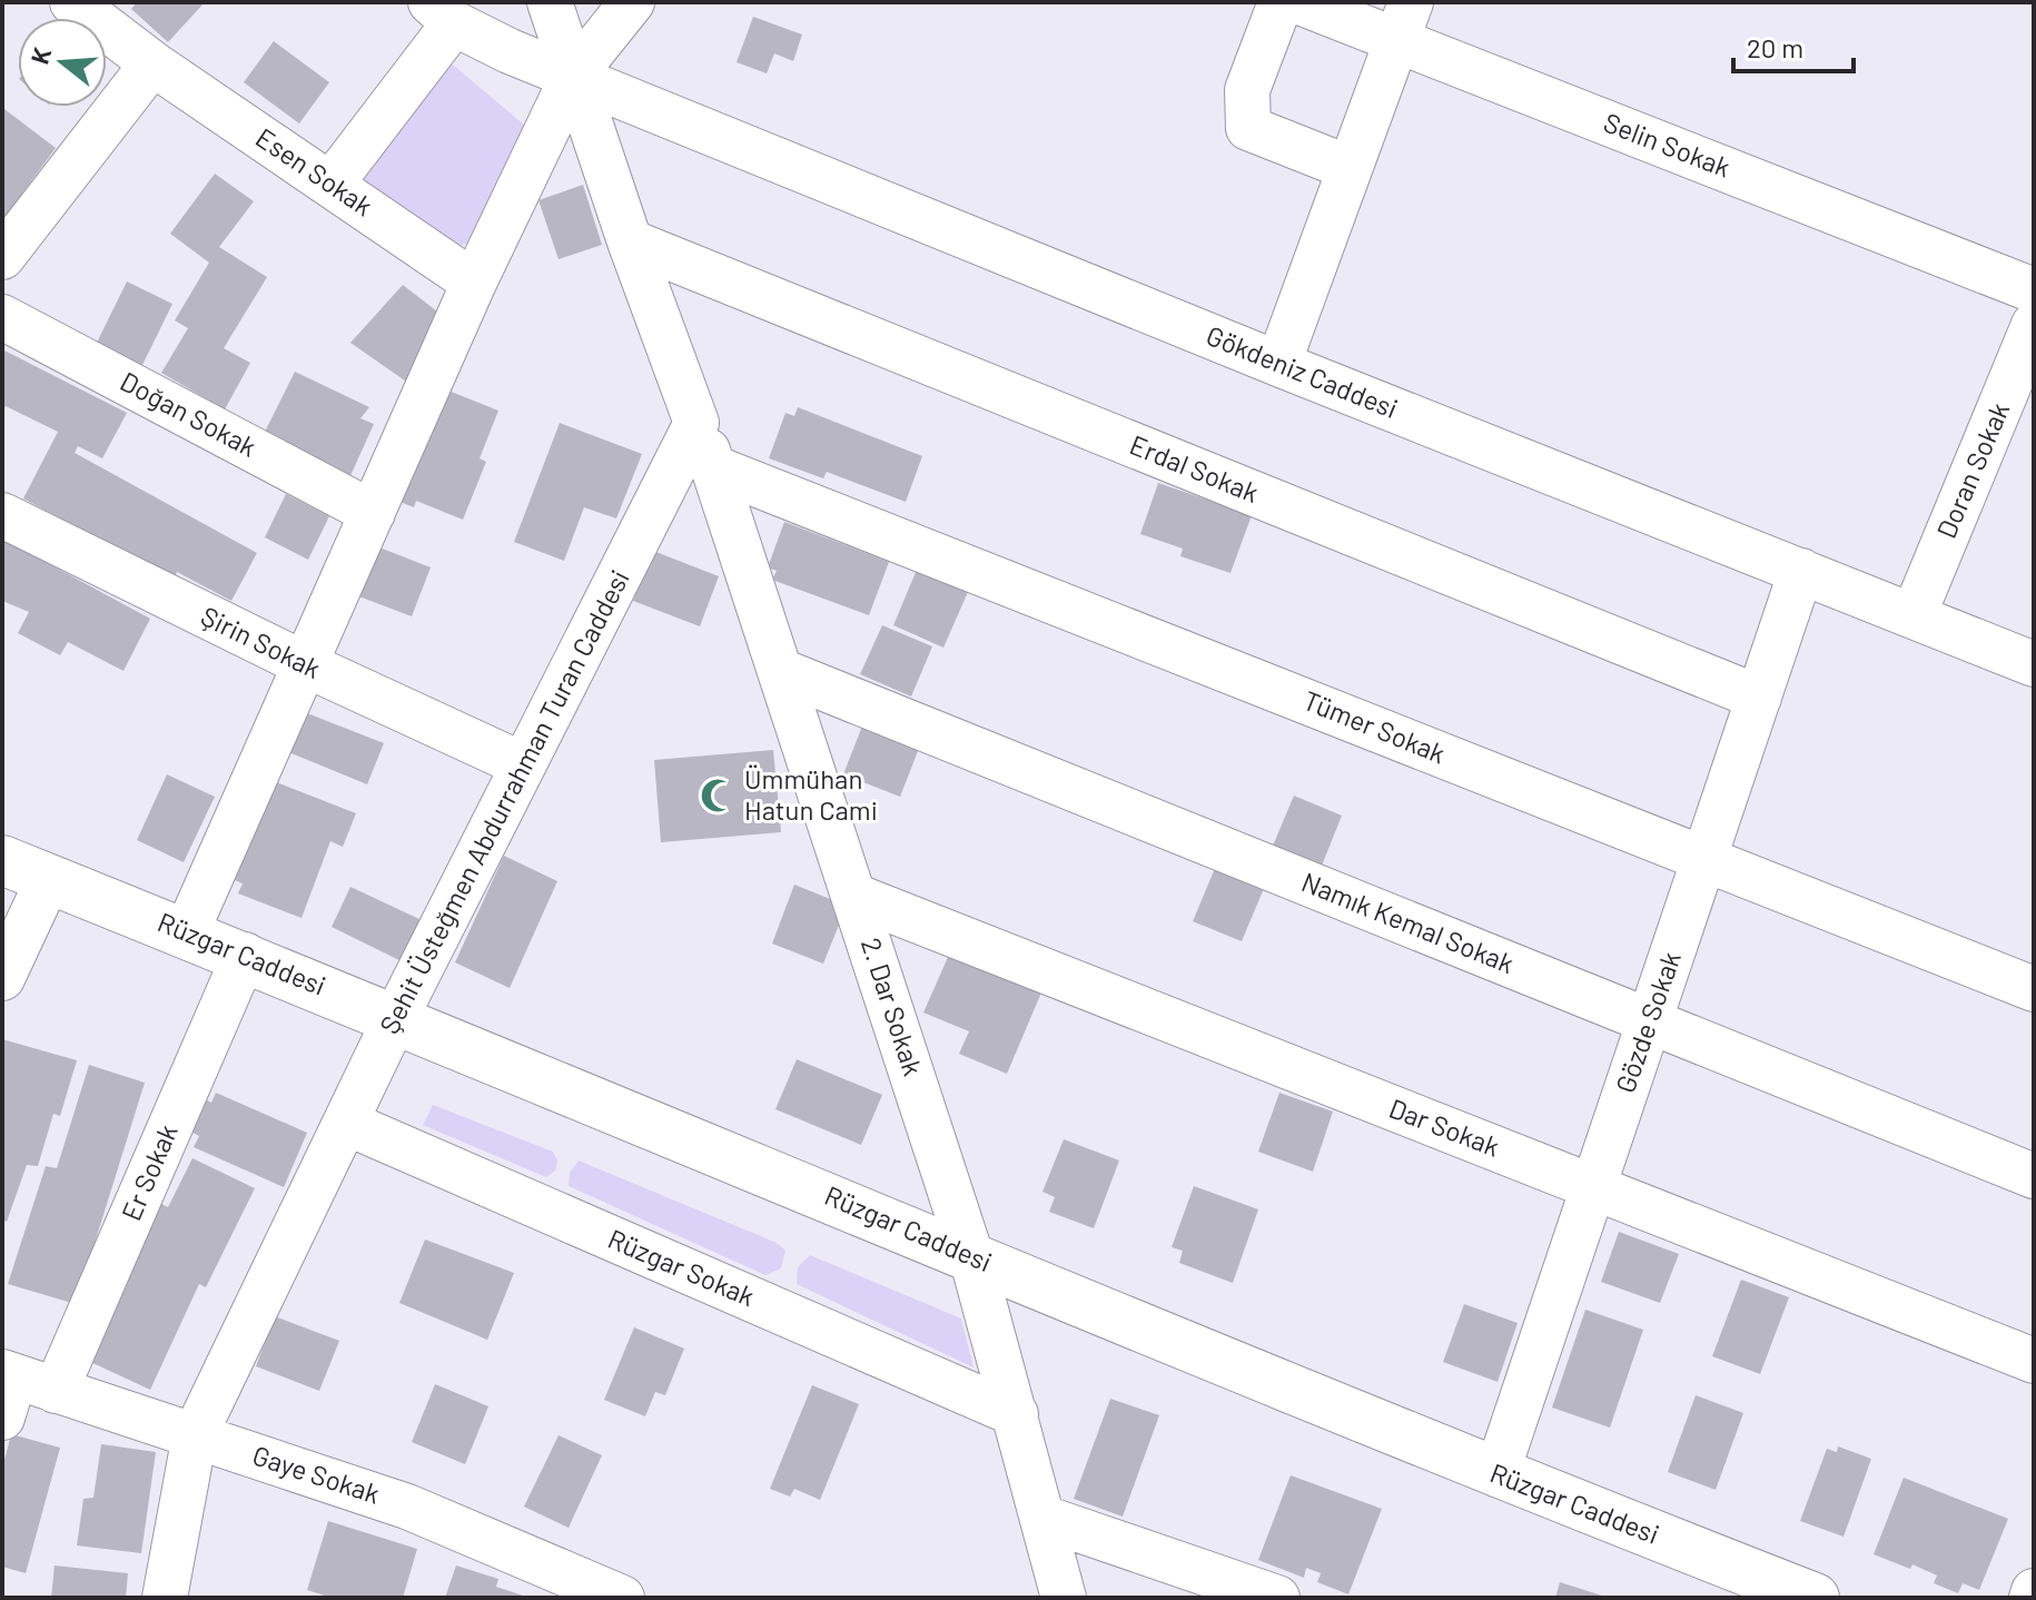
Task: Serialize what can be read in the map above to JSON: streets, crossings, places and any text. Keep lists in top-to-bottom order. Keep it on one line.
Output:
{"streets":{"main road":["Rüzgar Caddesi"],"street":["Selin Sokak","Esen Sokak","Gökdeniz Caddesi","Doğan Sokak","Erdal Sokak","Doran Sokak","Şirin Sokak","Tümer Sokak","Şehit Üsteğmen Abdurrahman Turan Caddesi","Namık Kemal Sokak","2. Dar Sokak","Gözde Sokak","Dar Sokak","Er Sokak","Rüzgar Sokak","Gaye Sokak"]},"crossings":[["Gökdeniz Caddesi","Doran Sokak"],["Gökdeniz Caddesi","Gözde Sokak"],["Erdal Sokak","Gözde Sokak"],["Şirin Sokak","Şehit Üsteğmen Abdurrahman Turan Caddesi"],["Tümer Sokak","2. Dar Sokak"],["Tümer Sokak","Gözde Sokak"],["Şehit Üsteğmen Abdurrahman Turan Caddesi","Rüzgar Caddesi"],["Şehit Üsteğmen Abdurrahman Turan Caddesi","2. Dar Sokak"],["Şehit Üsteğmen Abdurrahman Turan Caddesi","Rüzgar Sokak"],["Şehit Üsteğmen Abdurrahman Turan Caddesi","Gaye Sokak"],["Namık Kemal Sokak","2. Dar Sokak"],["Namık Kemal Sokak","Gözde Sokak"],["Rüzgar Caddesi","2. Dar Sokak"],["Rüzgar Caddesi","Gözde Sokak"],["Rüzgar Caddesi","Er Sokak"],["2. Dar Sokak","Dar Sokak"],["2. Dar Sokak","Rüzgar Sokak"],["Gözde Sokak","Dar Sokak"],["Er Sokak","Gaye Sokak"]],"places":{"mosque":["Ümmühan Hatun Cami"]},"scale_bar":"20 m","north":"left"}
